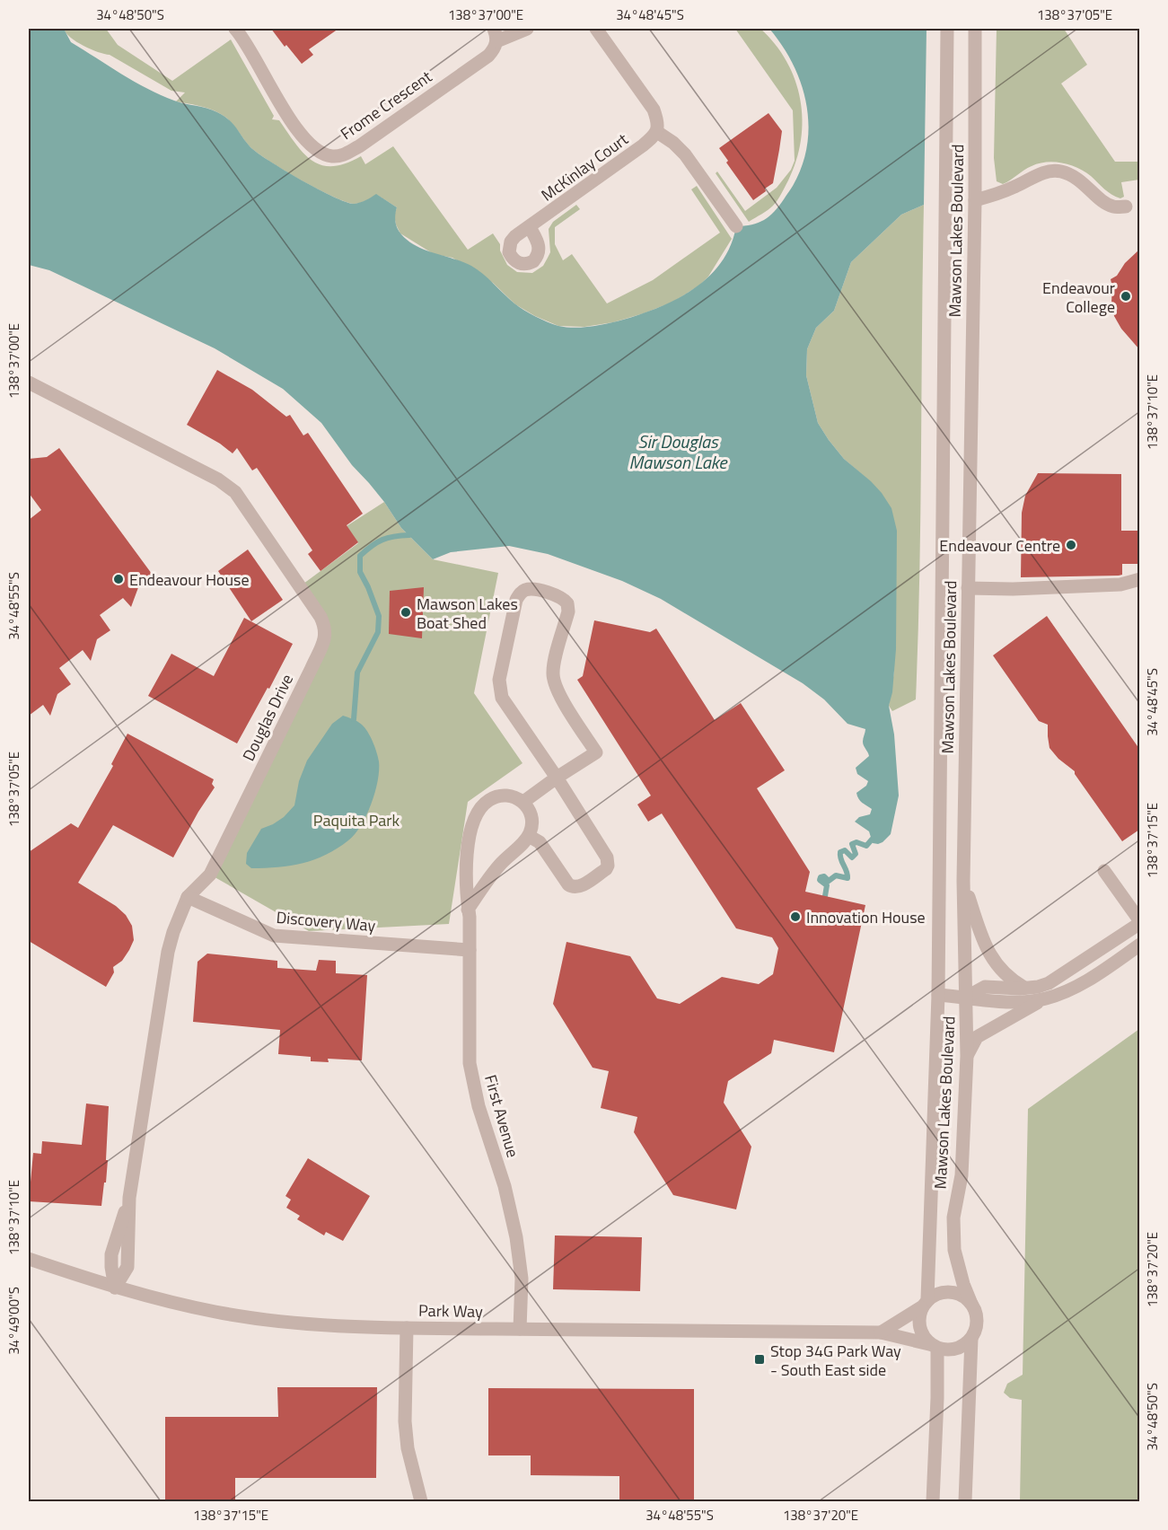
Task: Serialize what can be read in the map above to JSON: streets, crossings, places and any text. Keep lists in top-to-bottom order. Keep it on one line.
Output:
{"streets":{"street":["Frome Crescent","McKinlay Court","Mawson Lakes Boulevard","Douglas Drive","Discovery Way","First Avenue","Park Way"]},"crossings":[["Mawson Lakes Boulevard","Park Way"],["Douglas Drive","Discovery Way"],["Douglas Drive","Park Way"],["Discovery Way","First Avenue"],["First Avenue","Park Way"]],"water":["Sir Douglas Mawson Lake"],"parks":["Paquita Park"],"places":{"other":["Endeavour College","Endeavour Centre","Endeavour House","Mawson Lakes Boat Shed","Innovation House"],"transit":["Stop 34G Park Way - South East side"]},"coordinates":["34°48'50\"S","138°37'00\"E","34°48'45\"S","138°37'05\"E","138°37'10\"E","34°48'55\"S","138°37'15\"E","138°37'20\"E","34°49'00\"S"]}
